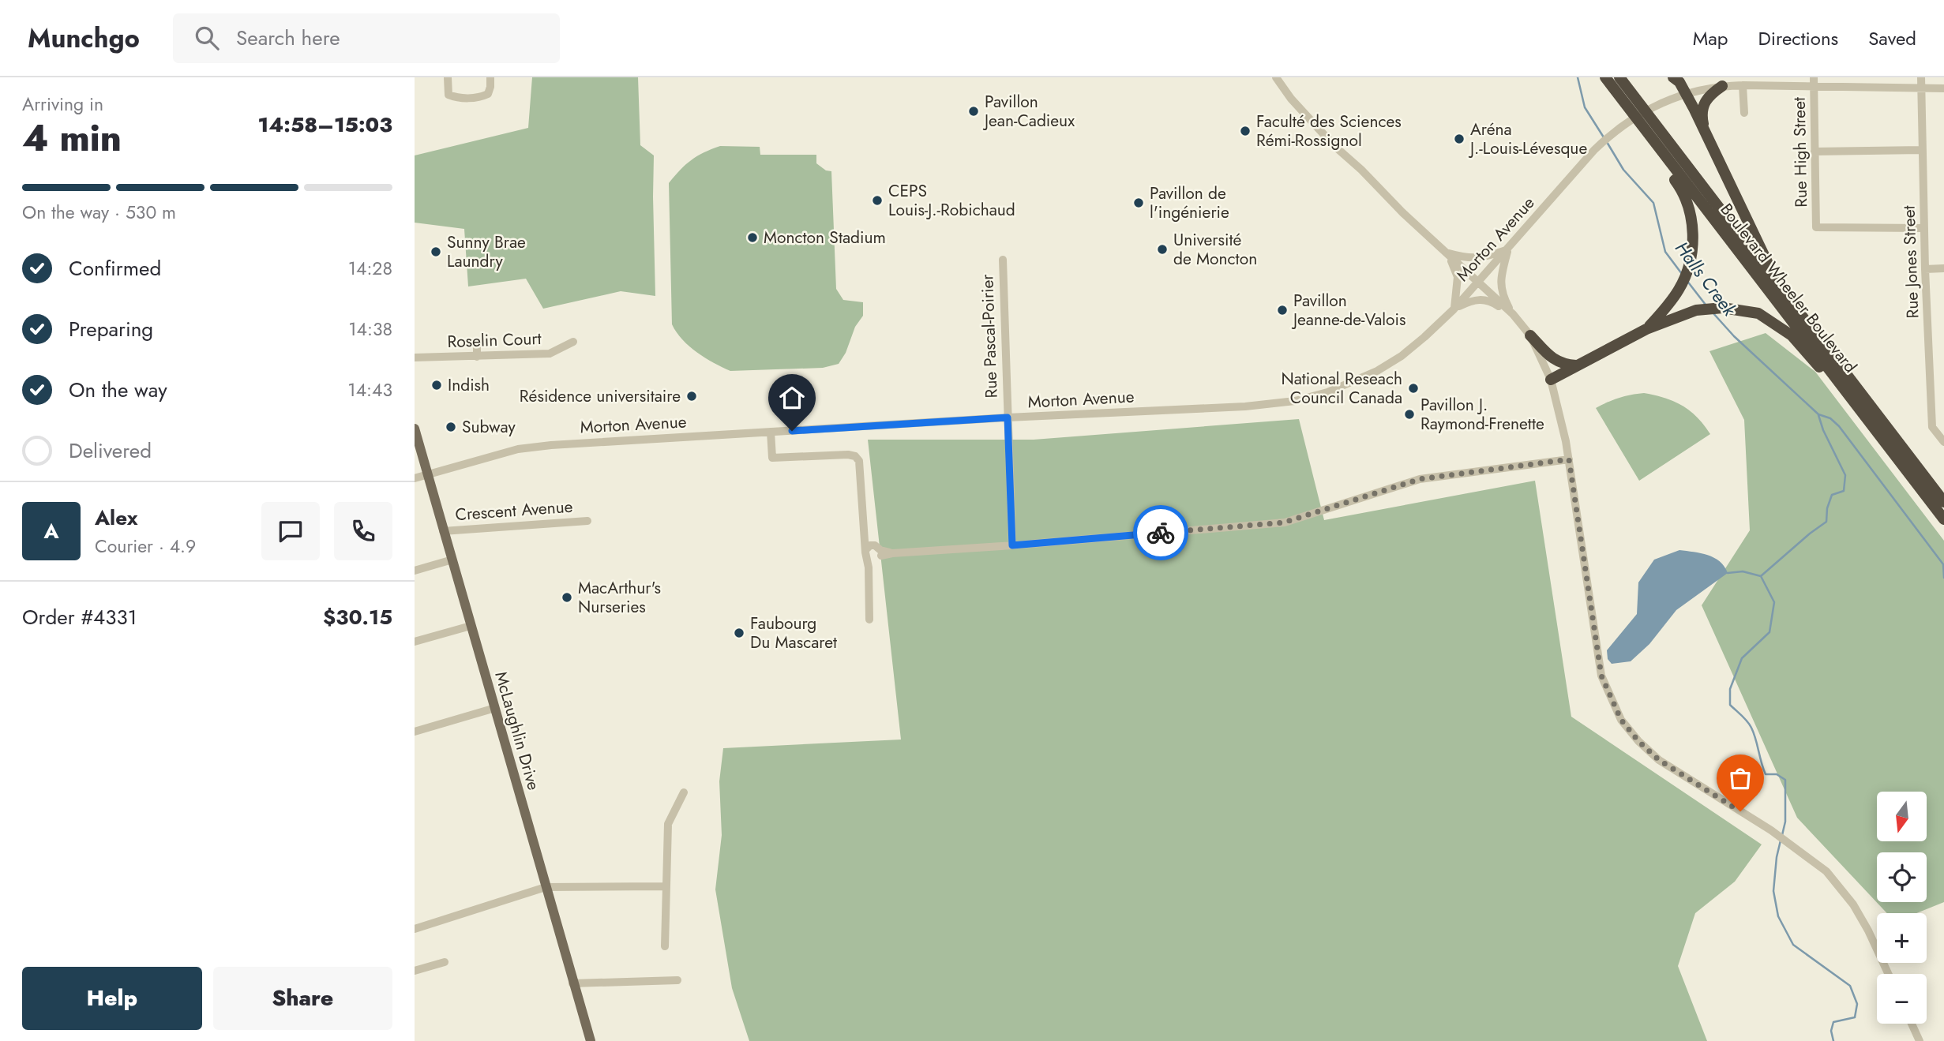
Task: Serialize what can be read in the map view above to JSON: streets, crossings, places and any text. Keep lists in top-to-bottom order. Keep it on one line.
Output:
{"streets":{"highway":["Boulevard Wheeler Boulevard"],"main road":["McLaughlin Drive"],"street":["Rue High Street","Morton Avenue","Rue Jones Street","Rue Pascal-Poirier","Roselin Court","Crescent Avenue"]},"crossings":[["Rue High Street","Morton Avenue"],["Rue High Street","Rue Jones Street"],["Morton Avenue","Rue Jones Street"],["Morton Avenue","Rue Pascal-Poirier"],["Morton Avenue","McLaughlin Drive"],["Crescent Avenue","McLaughlin Drive"]],"water":["Halls Creek"],"places":["Pavillon Jean-Cadieux","Faculté des Sciences Rémi-Rossignol","Aréna J.-Louis-Lévesque","CEPS Louis-J.-Robichaud","Pavillon de l'ingénierie","Moncton Stadium","Université de Moncton","Sunny Brae Laundry","Pavillon Jeanne-de-Valois","Indish","National Reseach Council Canada","Résidence universitaire","Pavillon J. Raymond-Frenette","Subway","MacArthur's Nurseries","Faubourg Du Mascaret"],"north":"bottom","page":{"header":"Munchgo","search":"Search here","nav":["Map","Directions","Saved"],"heading":["4 min","Arriving in","14:58–15:03"],"panel":["Alex","Courier · 4.9","Order #4331","$30.15"],"bar":"On the way · 530 m","list":[["Confirmed","14:28"],["Preparing","14:38"],["On the way","14:43"],"Delivered"],"round":"A","map_buttons":["+","−"],"buttons":["Help","Share"]}}
